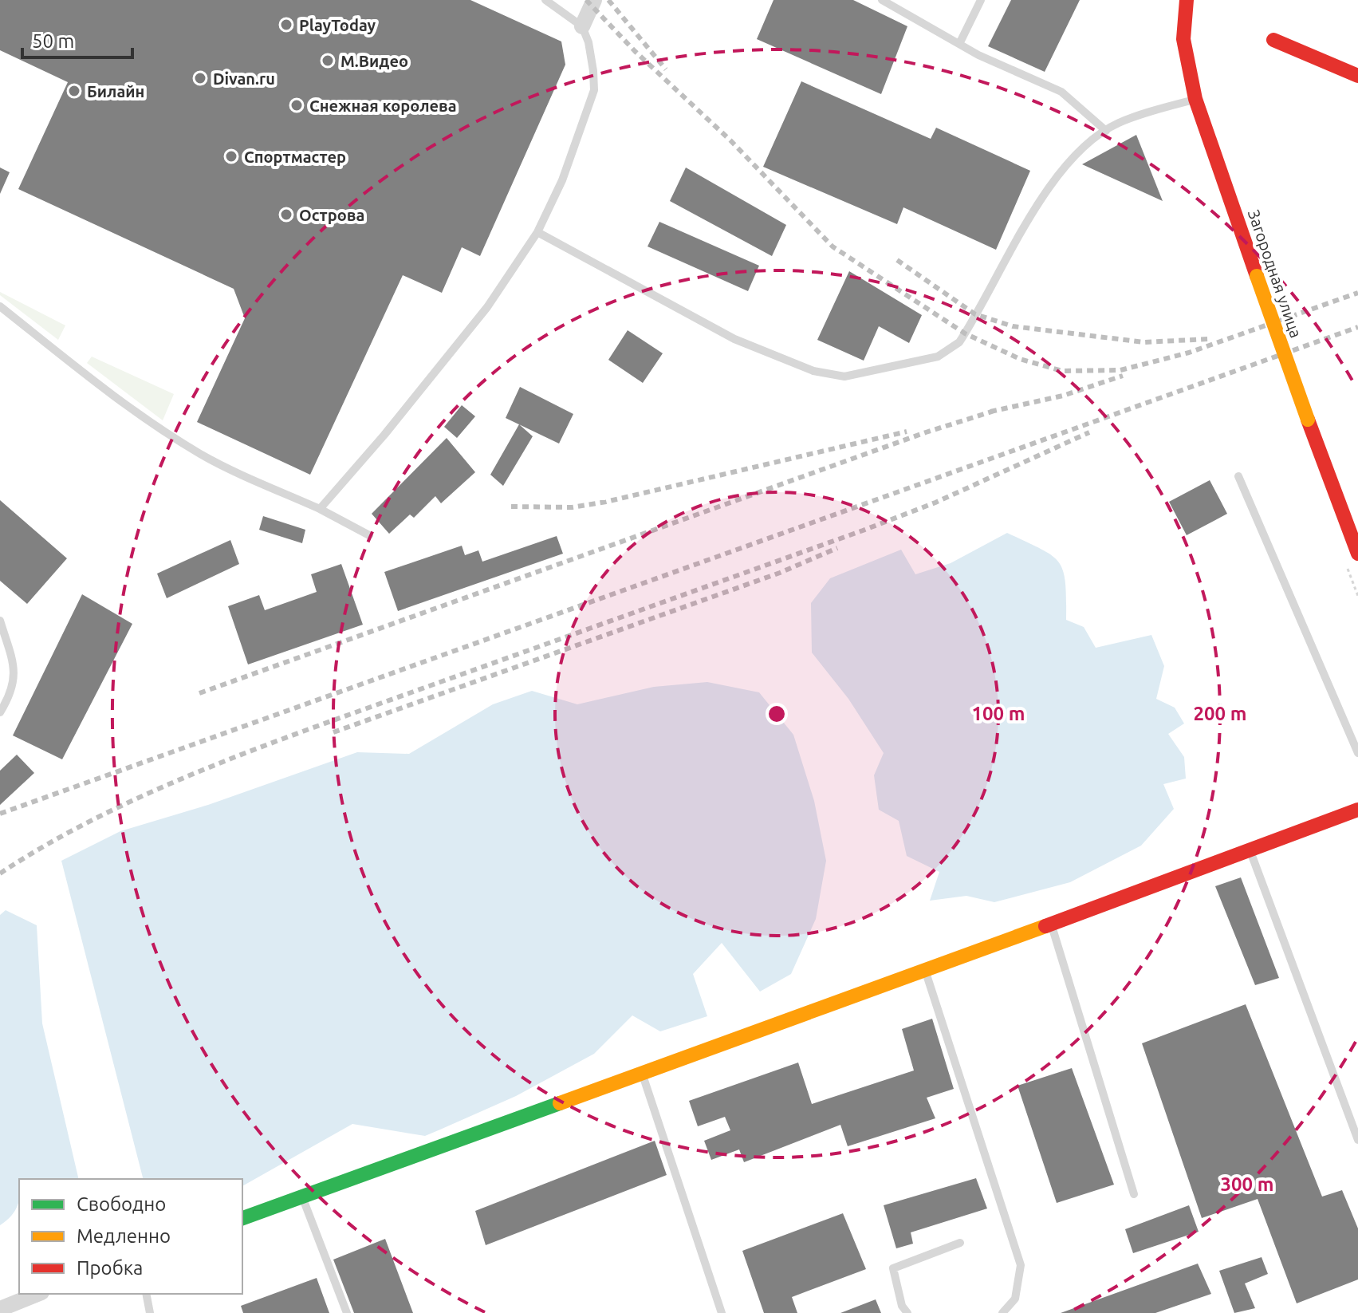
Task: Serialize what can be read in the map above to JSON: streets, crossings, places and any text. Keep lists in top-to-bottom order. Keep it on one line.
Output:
{"streets":{"street":["Загородная улица"]},"places":["PlayToday","М.Видео","Divan.ru","Билайн","Снежная королева","Спортмастер","Острова"],"legend":["Свободно","Медленно","Пробка"],"scale_bar":"50 m","rings":["100 m","200 m","300 m"]}
